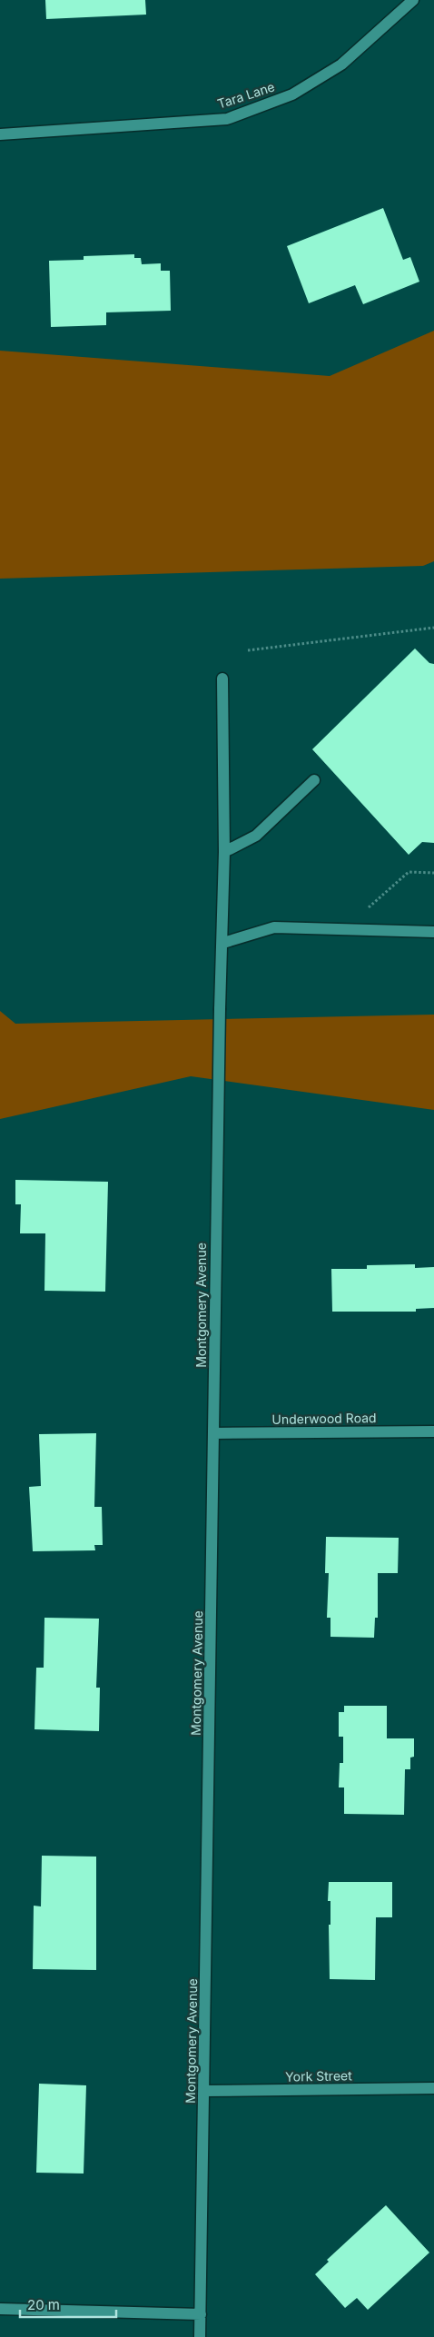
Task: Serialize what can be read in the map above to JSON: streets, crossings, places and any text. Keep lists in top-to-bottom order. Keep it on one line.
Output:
{"streets":{"street":["Tara Lane","Montgomery Avenue","Underwood Road","York Street"]},"crossings":[["Montgomery Avenue","Underwood Road"],["Montgomery Avenue","York Street"]],"scale_bar":"20 m"}
